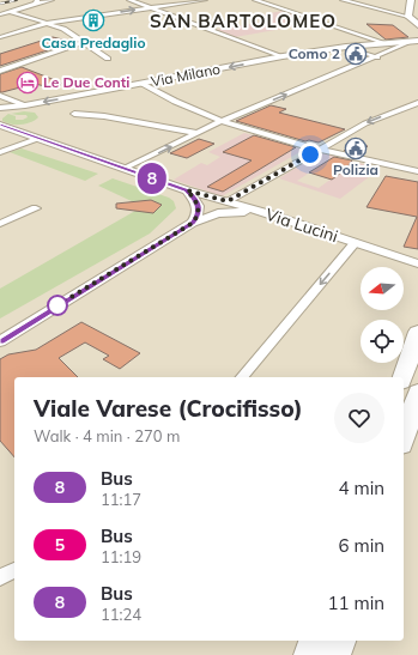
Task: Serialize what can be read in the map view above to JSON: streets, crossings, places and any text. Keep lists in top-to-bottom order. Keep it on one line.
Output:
{"streets":{"street":["Via Milano","Via Lucini"]},"districts":["SAN BARTOLOMEO"],"places":{"building":["Casa Predaglio"],"public building":["Como 2","Polizia"],"hotel":["Le Due Conti"]},"lines":["bus line 8"],"north":"left","page":{"on_map":"8","heading":["Viale Varese (Crocifisso)","Walk · 4 min · 270 m"],"list":[{"mark":"8","name":"Bus","note":"11:17","value":"4 min"},{"mark":"5","name":"Bus","note":"11:19","value":"6 min"},{"mark":"8","name":"Bus","note":"11:24","value":"11 min"}]}}
